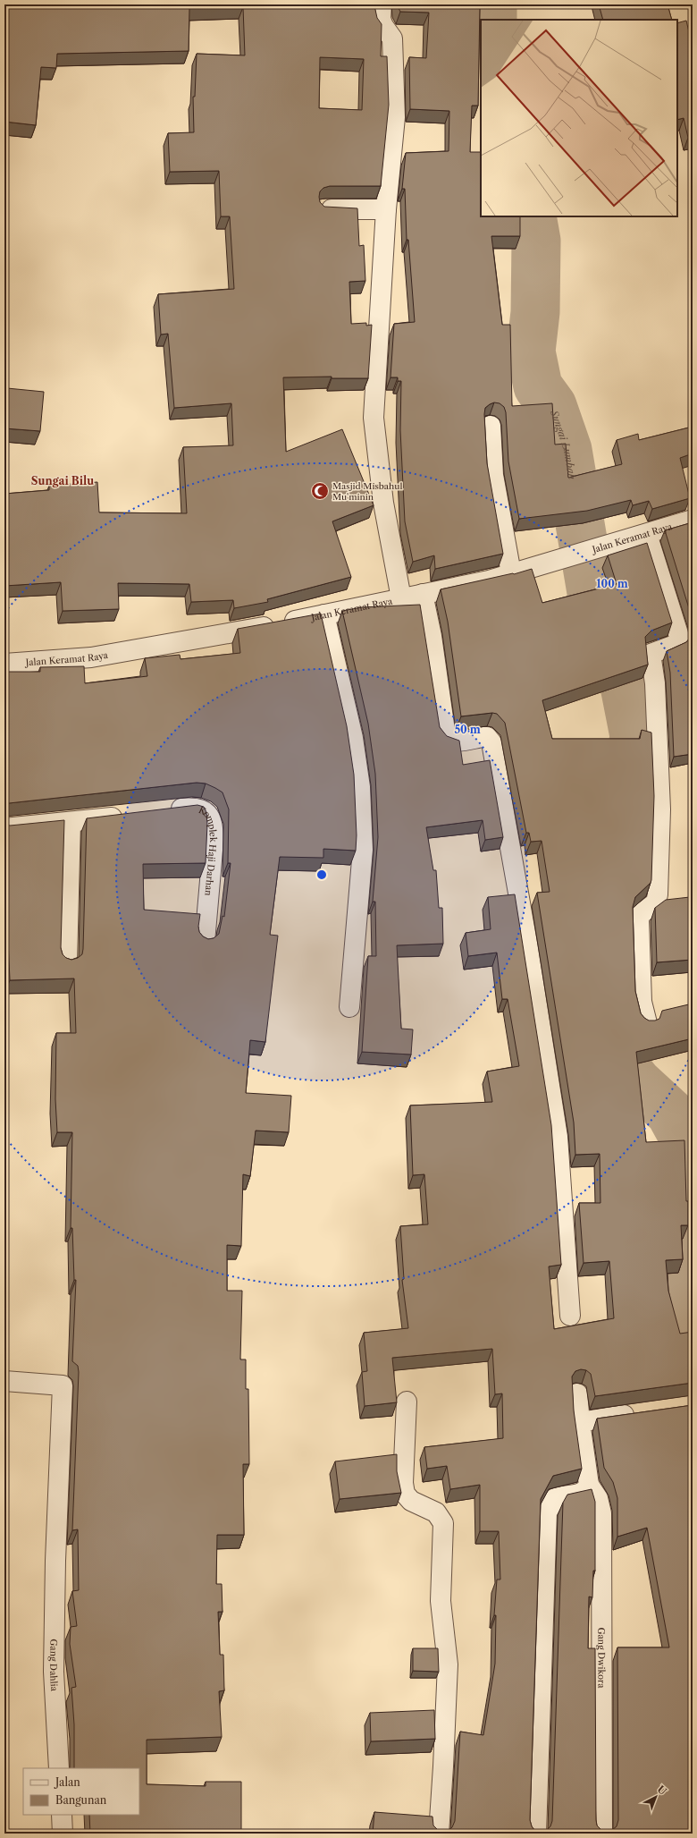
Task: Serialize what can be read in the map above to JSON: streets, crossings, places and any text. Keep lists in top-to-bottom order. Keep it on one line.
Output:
{"streets":{"street":["Jalan Keramat Raya","Komplek Haji Darhan","Gang Dwikora","Gang Dahlia"]},"districts":["Sungai Bilu"],"water":["Sungai Lumbah"],"places":{"mosque":["Masjid Misbahul Mu'minin"]},"legend":["Jalan","Bangunan"],"north":"top right","rings":["100 m","50 m"]}
